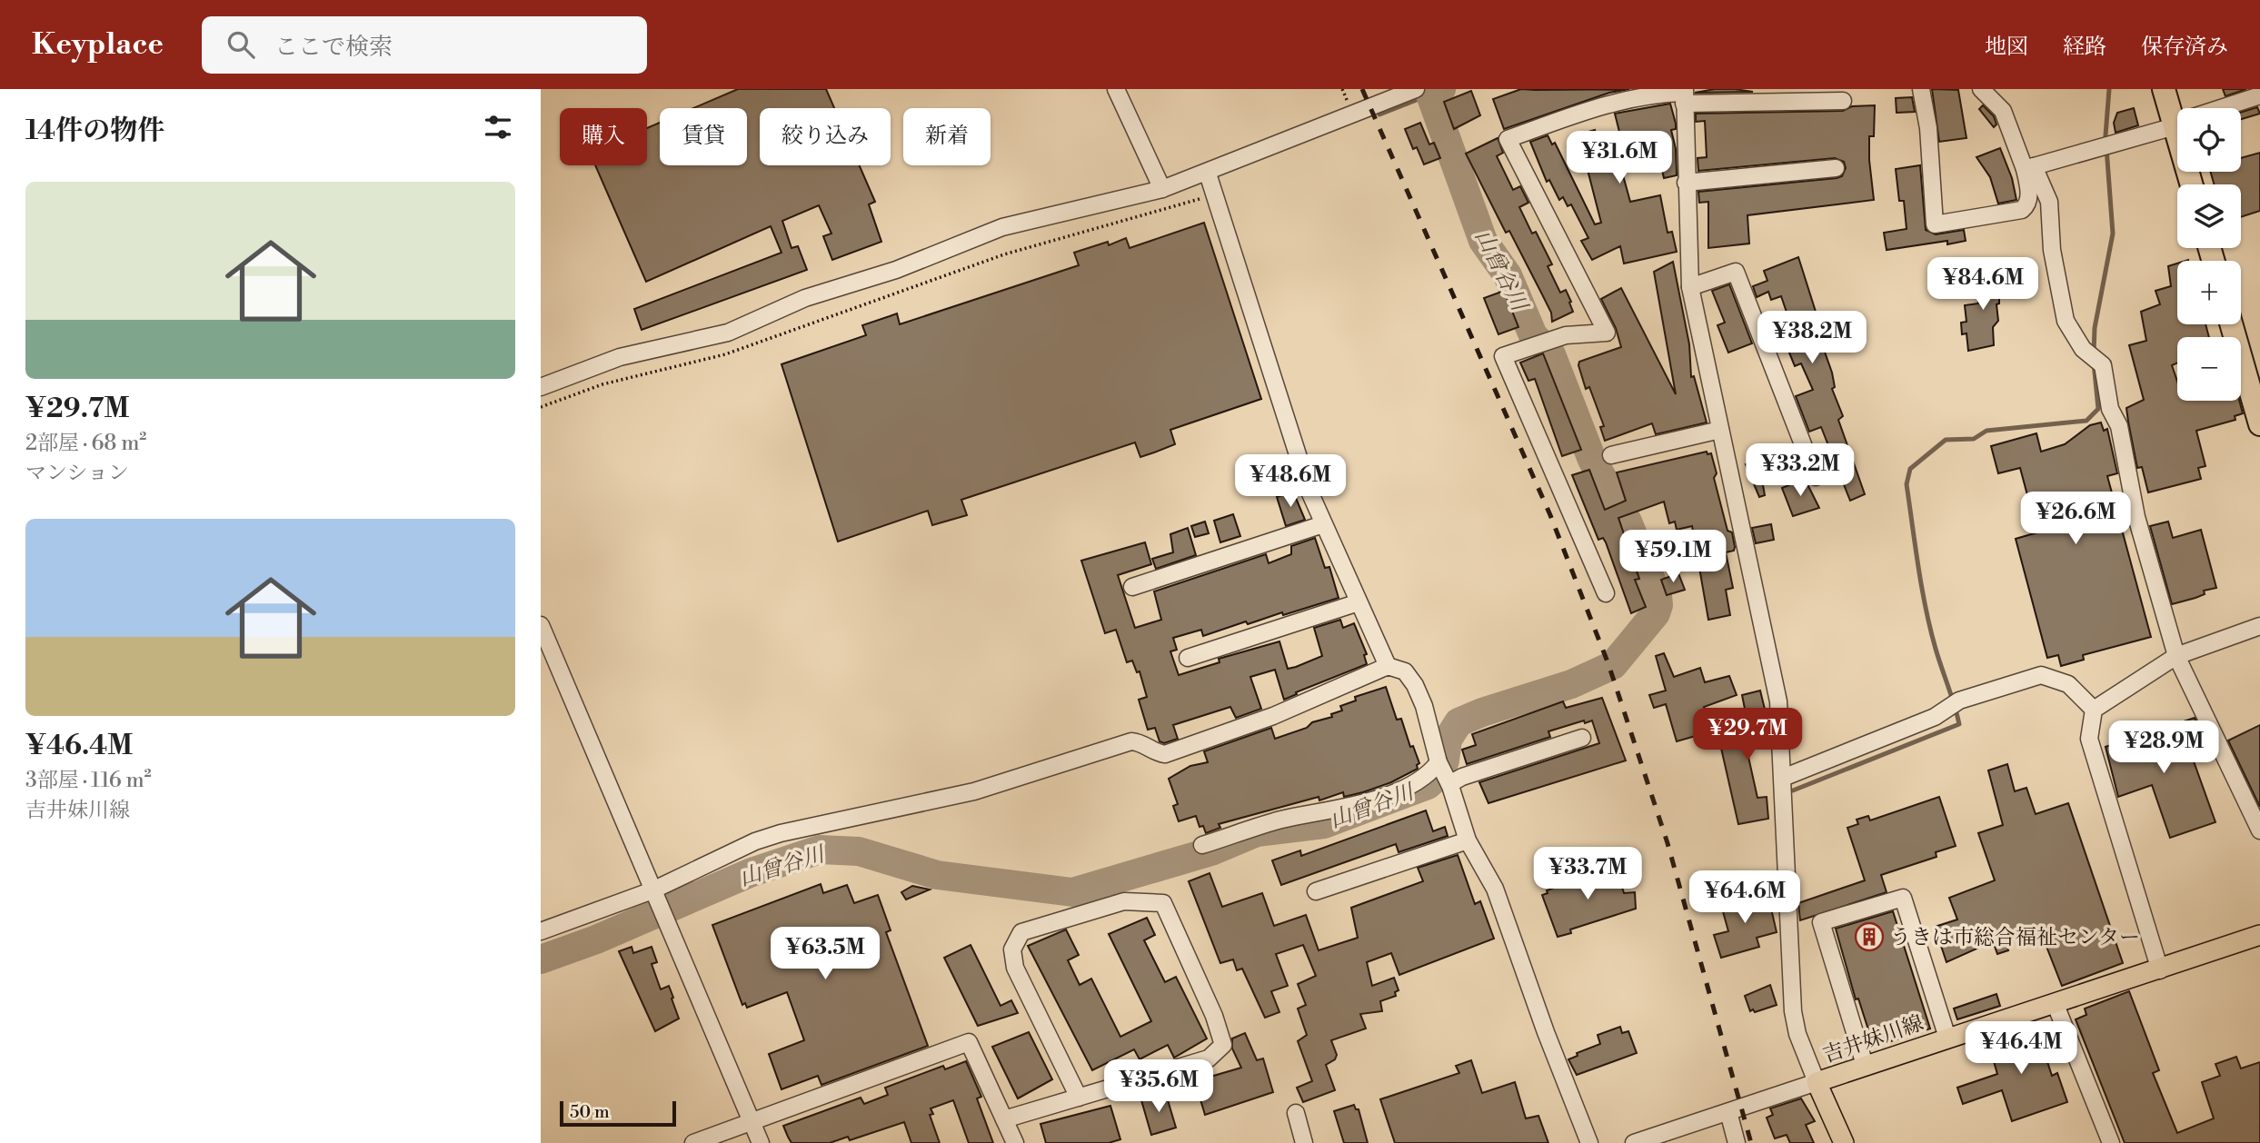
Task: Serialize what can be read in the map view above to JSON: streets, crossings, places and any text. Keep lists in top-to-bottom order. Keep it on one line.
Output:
{"streets":{"main road":["吉井妹川線"]},"water":["山曾谷川"],"places":{"building":["うきは市総合福祉センター"]},"scale_bar":"50 m","page":{"header":"Keyplace","search":"ここで検索","nav":["地図","経路","保存済み"],"heading":"14件の物件","map_buttons":["+","−"],"chip":["購入","賃貸","絞り込み","新着"],"price":["¥31.6M","¥84.6M","¥38.2M","¥33.2M","¥48.6M","¥26.6M","¥59.1M","¥29.7M","¥28.9M","¥33.7M","¥64.6M","¥63.5M","¥46.4M","¥35.6M"],"list":[{"name":"¥29.7M","note":"2部屋 · 68 m² · マンション"},{"name":"¥46.4M","note":"3部屋 · 116 m² · 吉井妹川線"}],"scale":"50 m"}}
